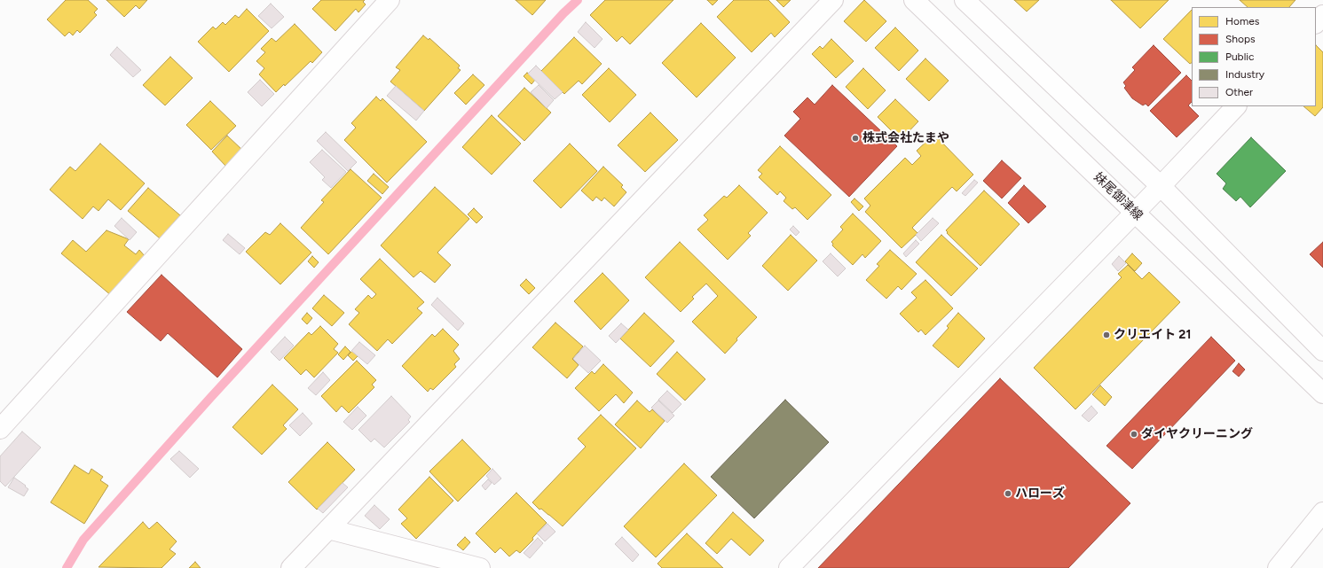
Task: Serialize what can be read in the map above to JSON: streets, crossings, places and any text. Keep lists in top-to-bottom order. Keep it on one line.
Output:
{"streets":{"street":["妹尾御津線"]},"places":["株式会社たまや","クリエイト 21","ダイヤクリーニング","ハローズ"],"legend":["Homes","Shops","Public","Industry","Other"]}
